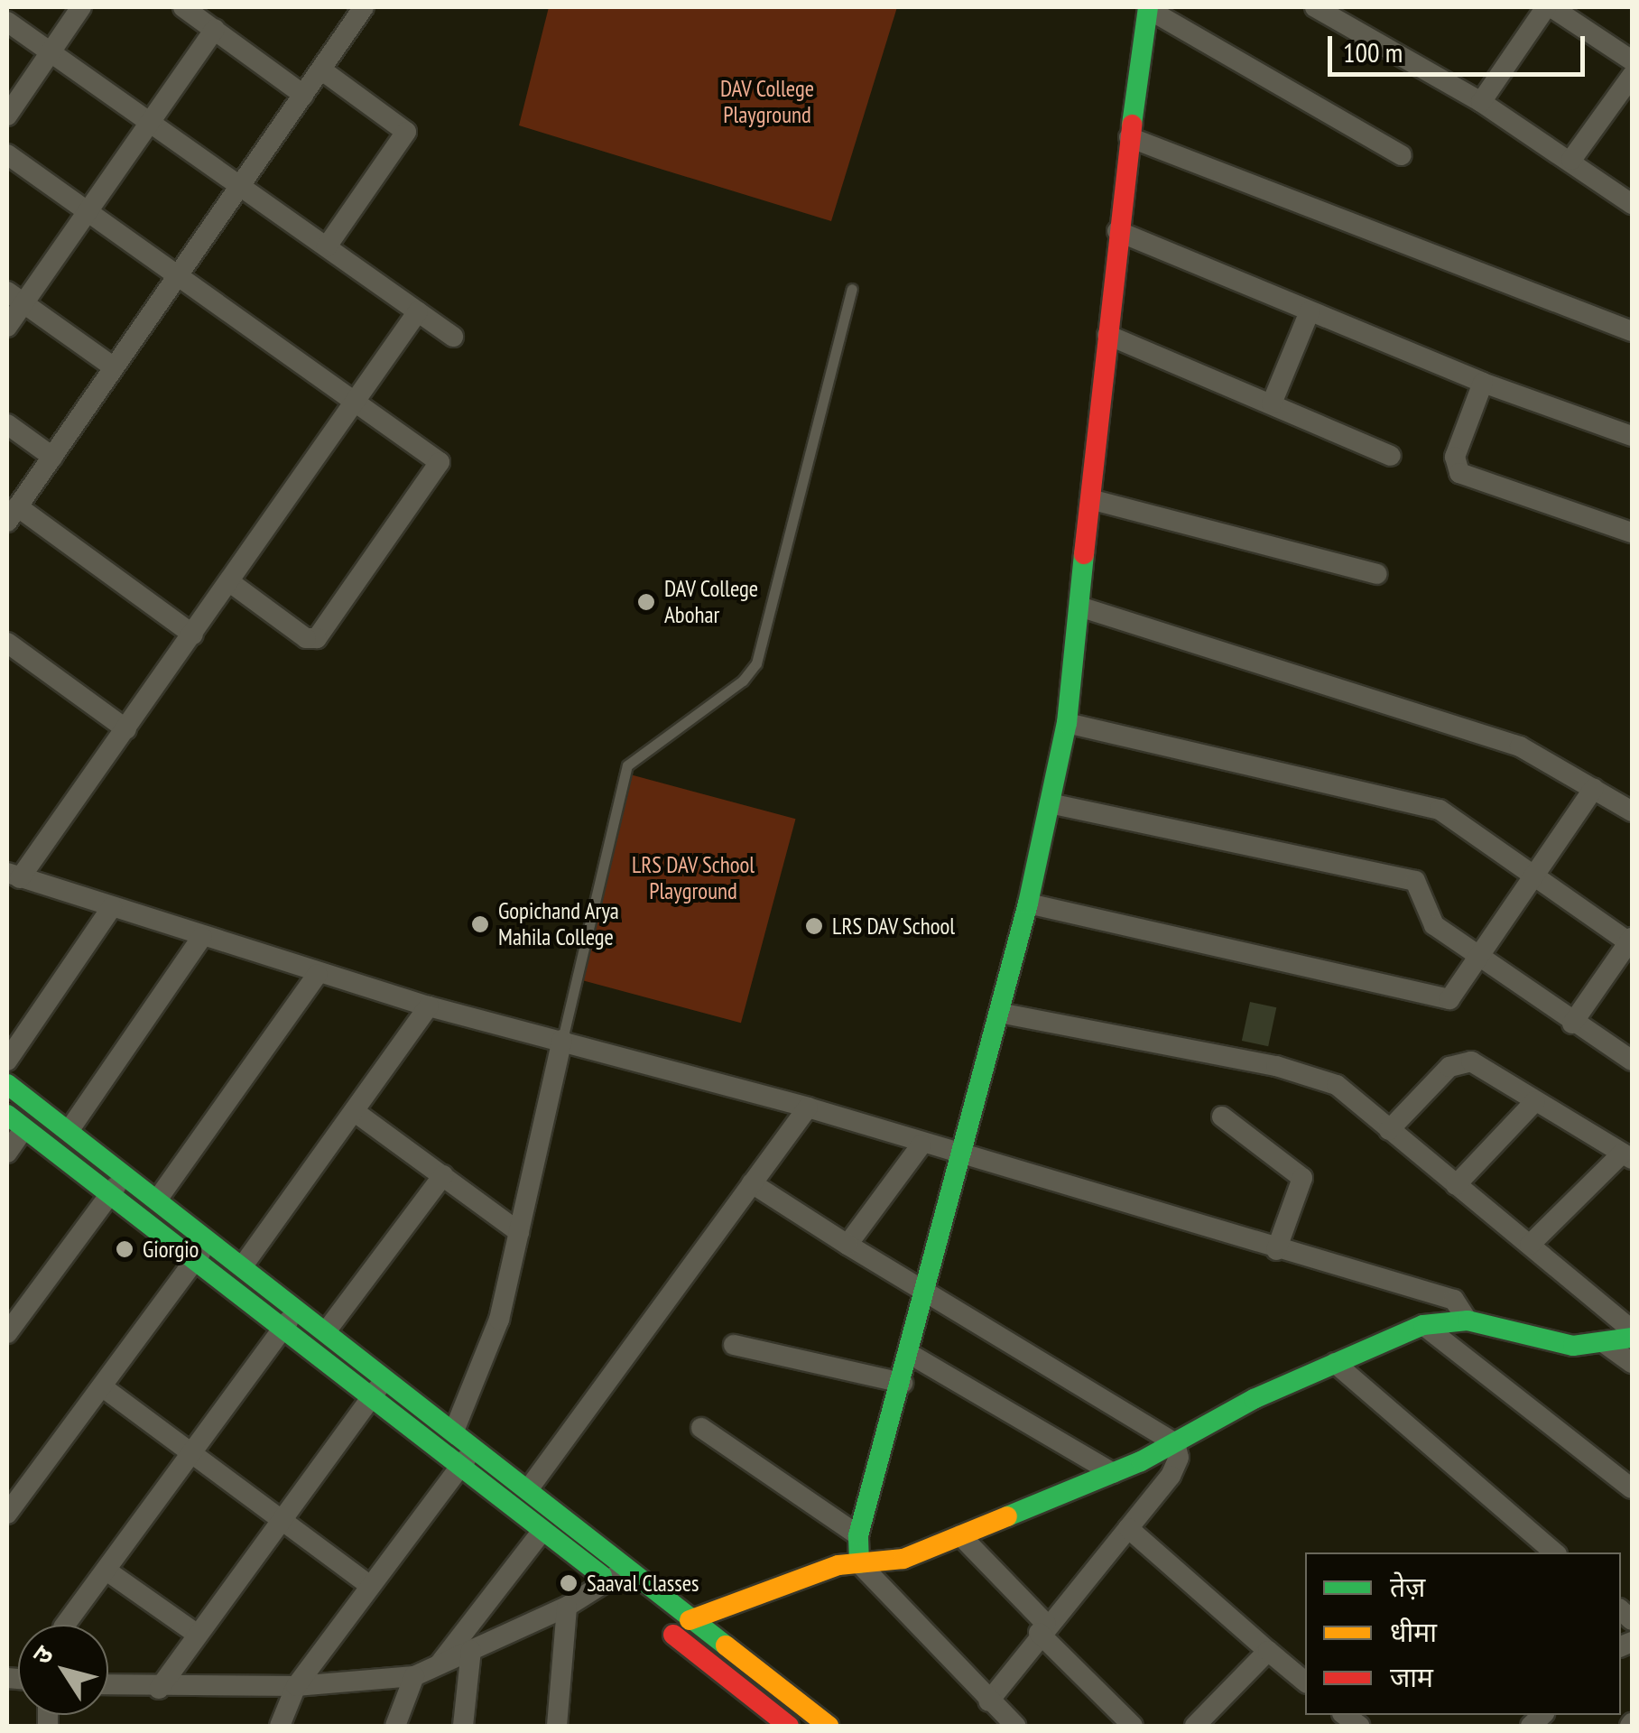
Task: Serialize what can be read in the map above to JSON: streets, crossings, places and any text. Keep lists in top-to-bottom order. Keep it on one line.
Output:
{"parks":["DAV College Playground","LRS DAV School Playground"],"places":["DAV College Abohar","Gopichand Arya Mahila College","LRS DAV School","Giorgio","Saaval Classes"],"legend":["तेज़","धीमा","जाम"],"scale_bar":"100 m","north":"top left"}
